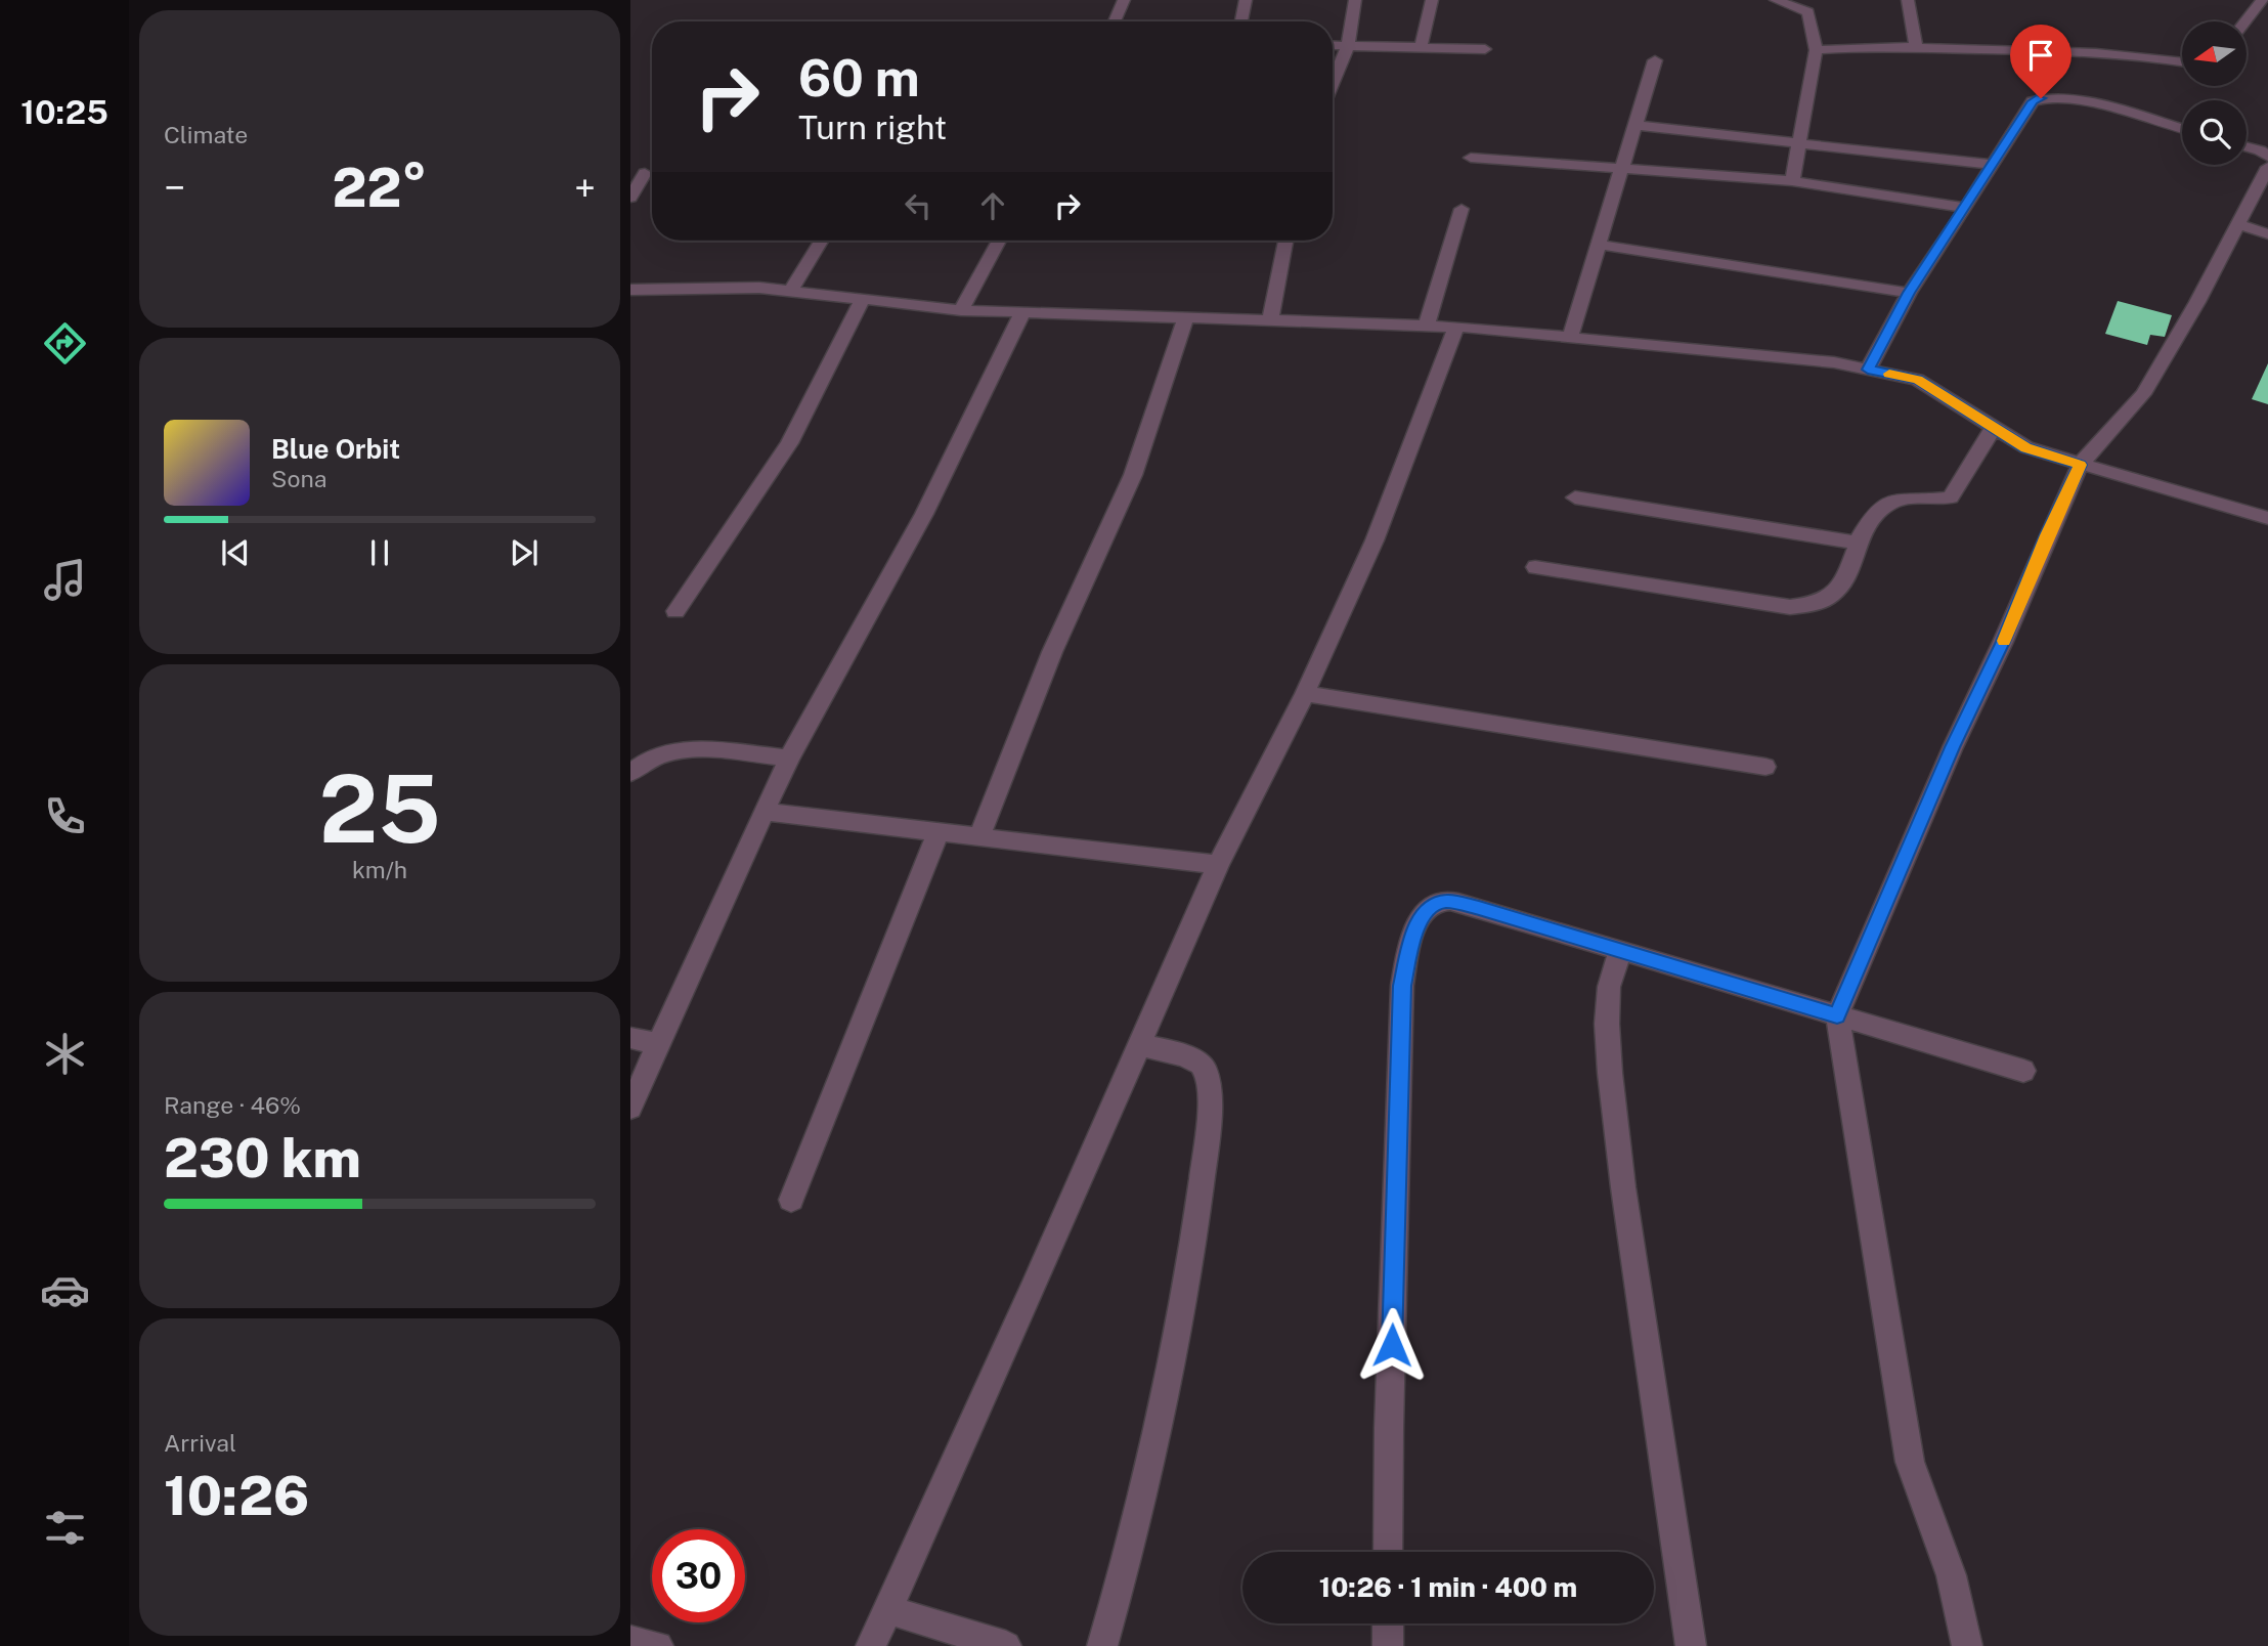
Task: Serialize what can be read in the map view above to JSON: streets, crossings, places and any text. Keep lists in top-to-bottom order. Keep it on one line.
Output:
{"north":"left","page":{"tabs":"10:25","tile":["Climate",["25","km/h"],["Range · 46%","230 km"],["Arrival","10:26"]],"turn":["60 m","Turn right"],"heat":["−","22°","+"],"song":["Blue Orbit","Sona"],"limit":"30","trip":"10:26 · 1 min · 400 m"}}
